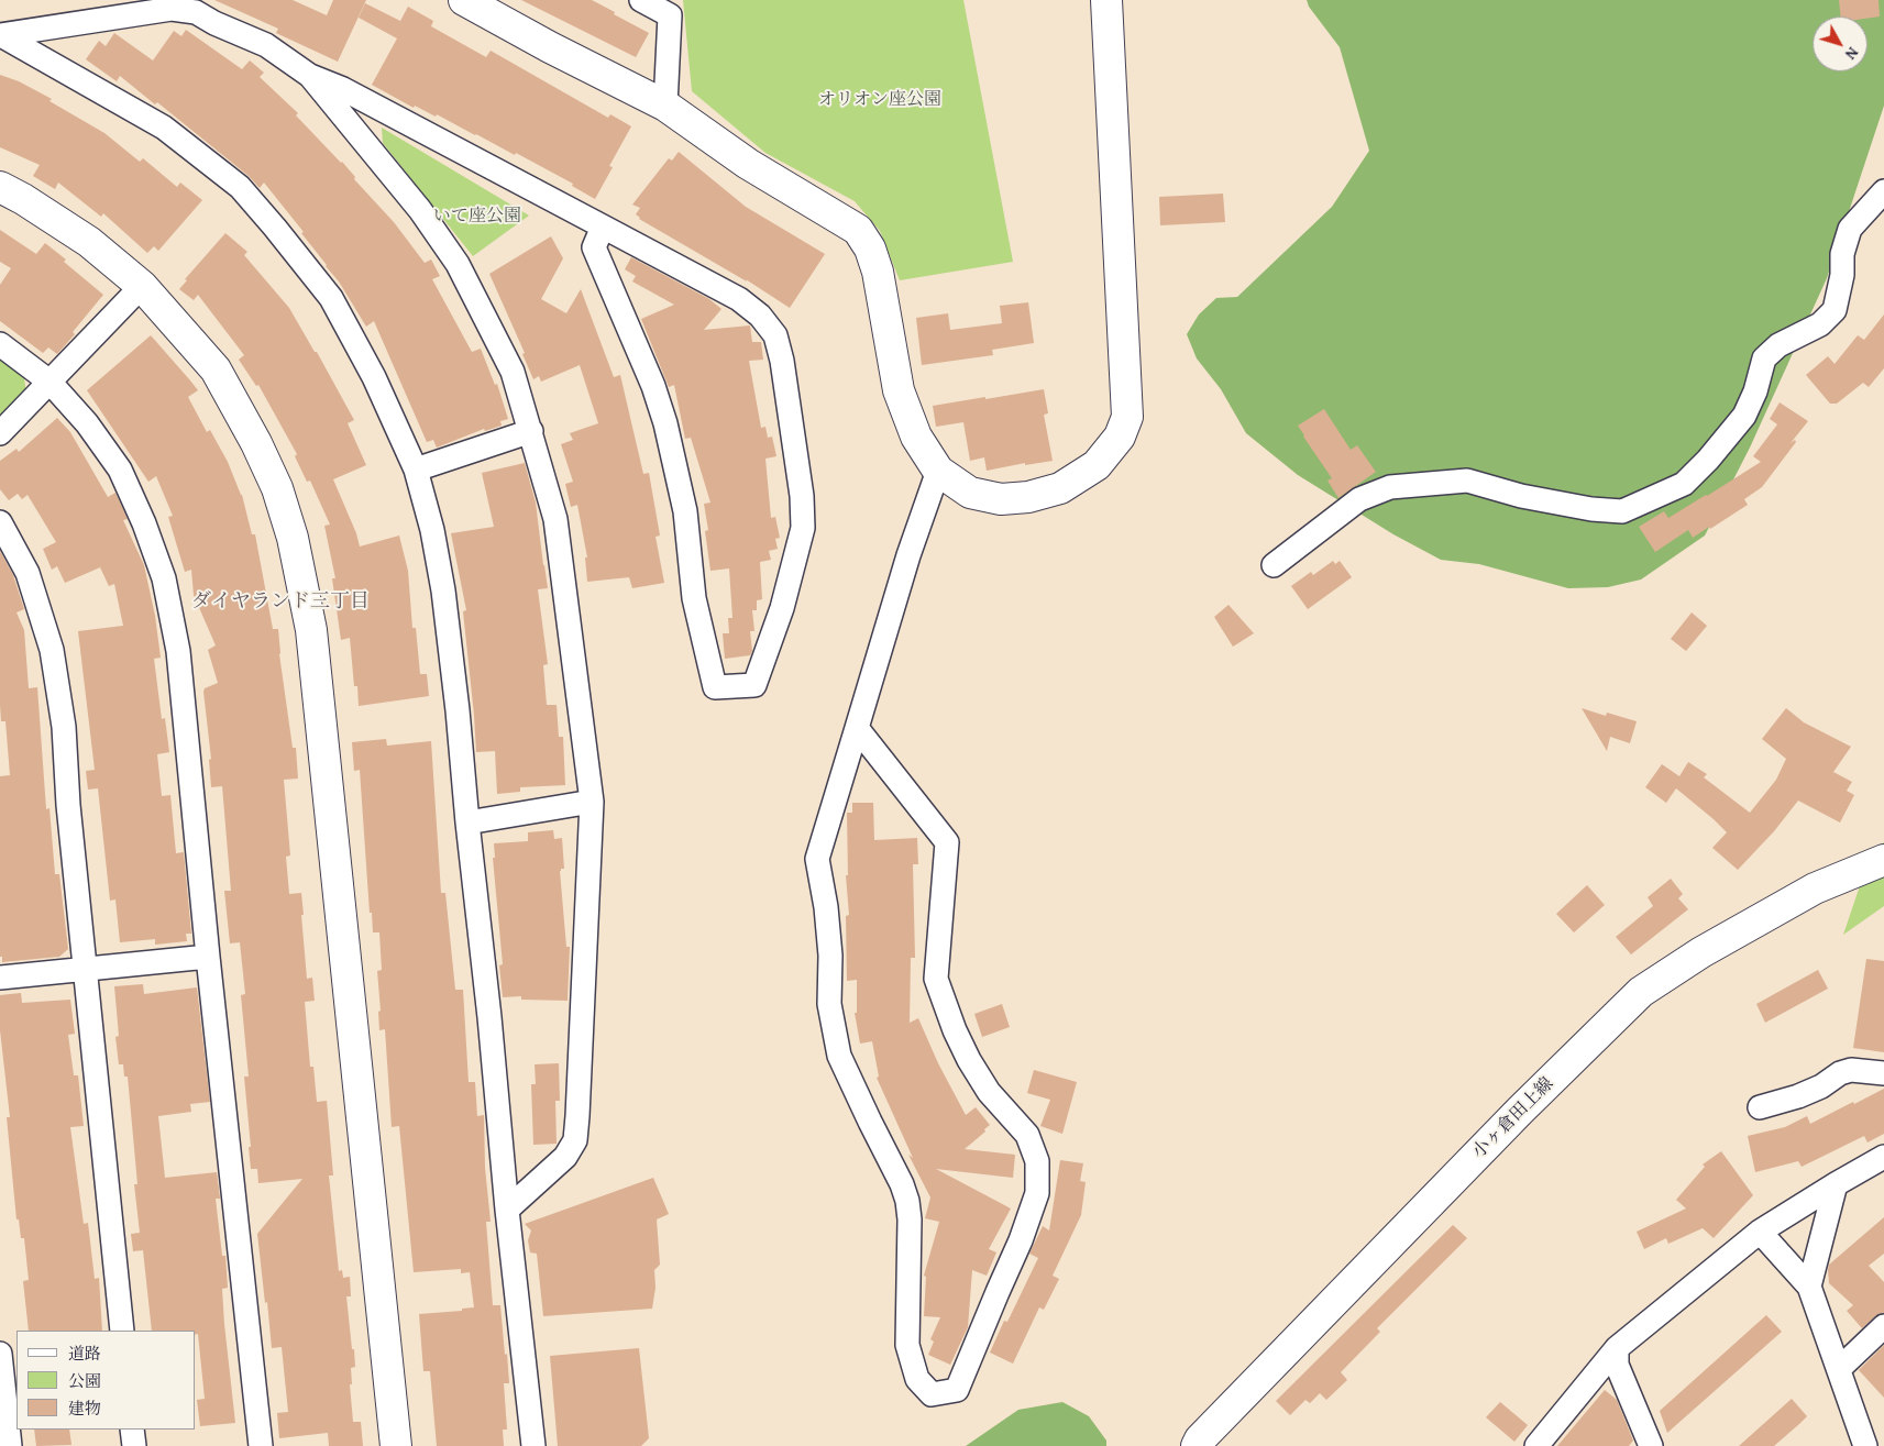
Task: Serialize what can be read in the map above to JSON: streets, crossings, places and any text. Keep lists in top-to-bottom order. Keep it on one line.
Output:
{"streets":{"street":["小ヶ倉田上線"]},"districts":["ダイヤランド三丁目"],"parks":["オリオン座公園","いて座公園"],"legend":["道路","公園","建物"],"north":"bottom right"}
